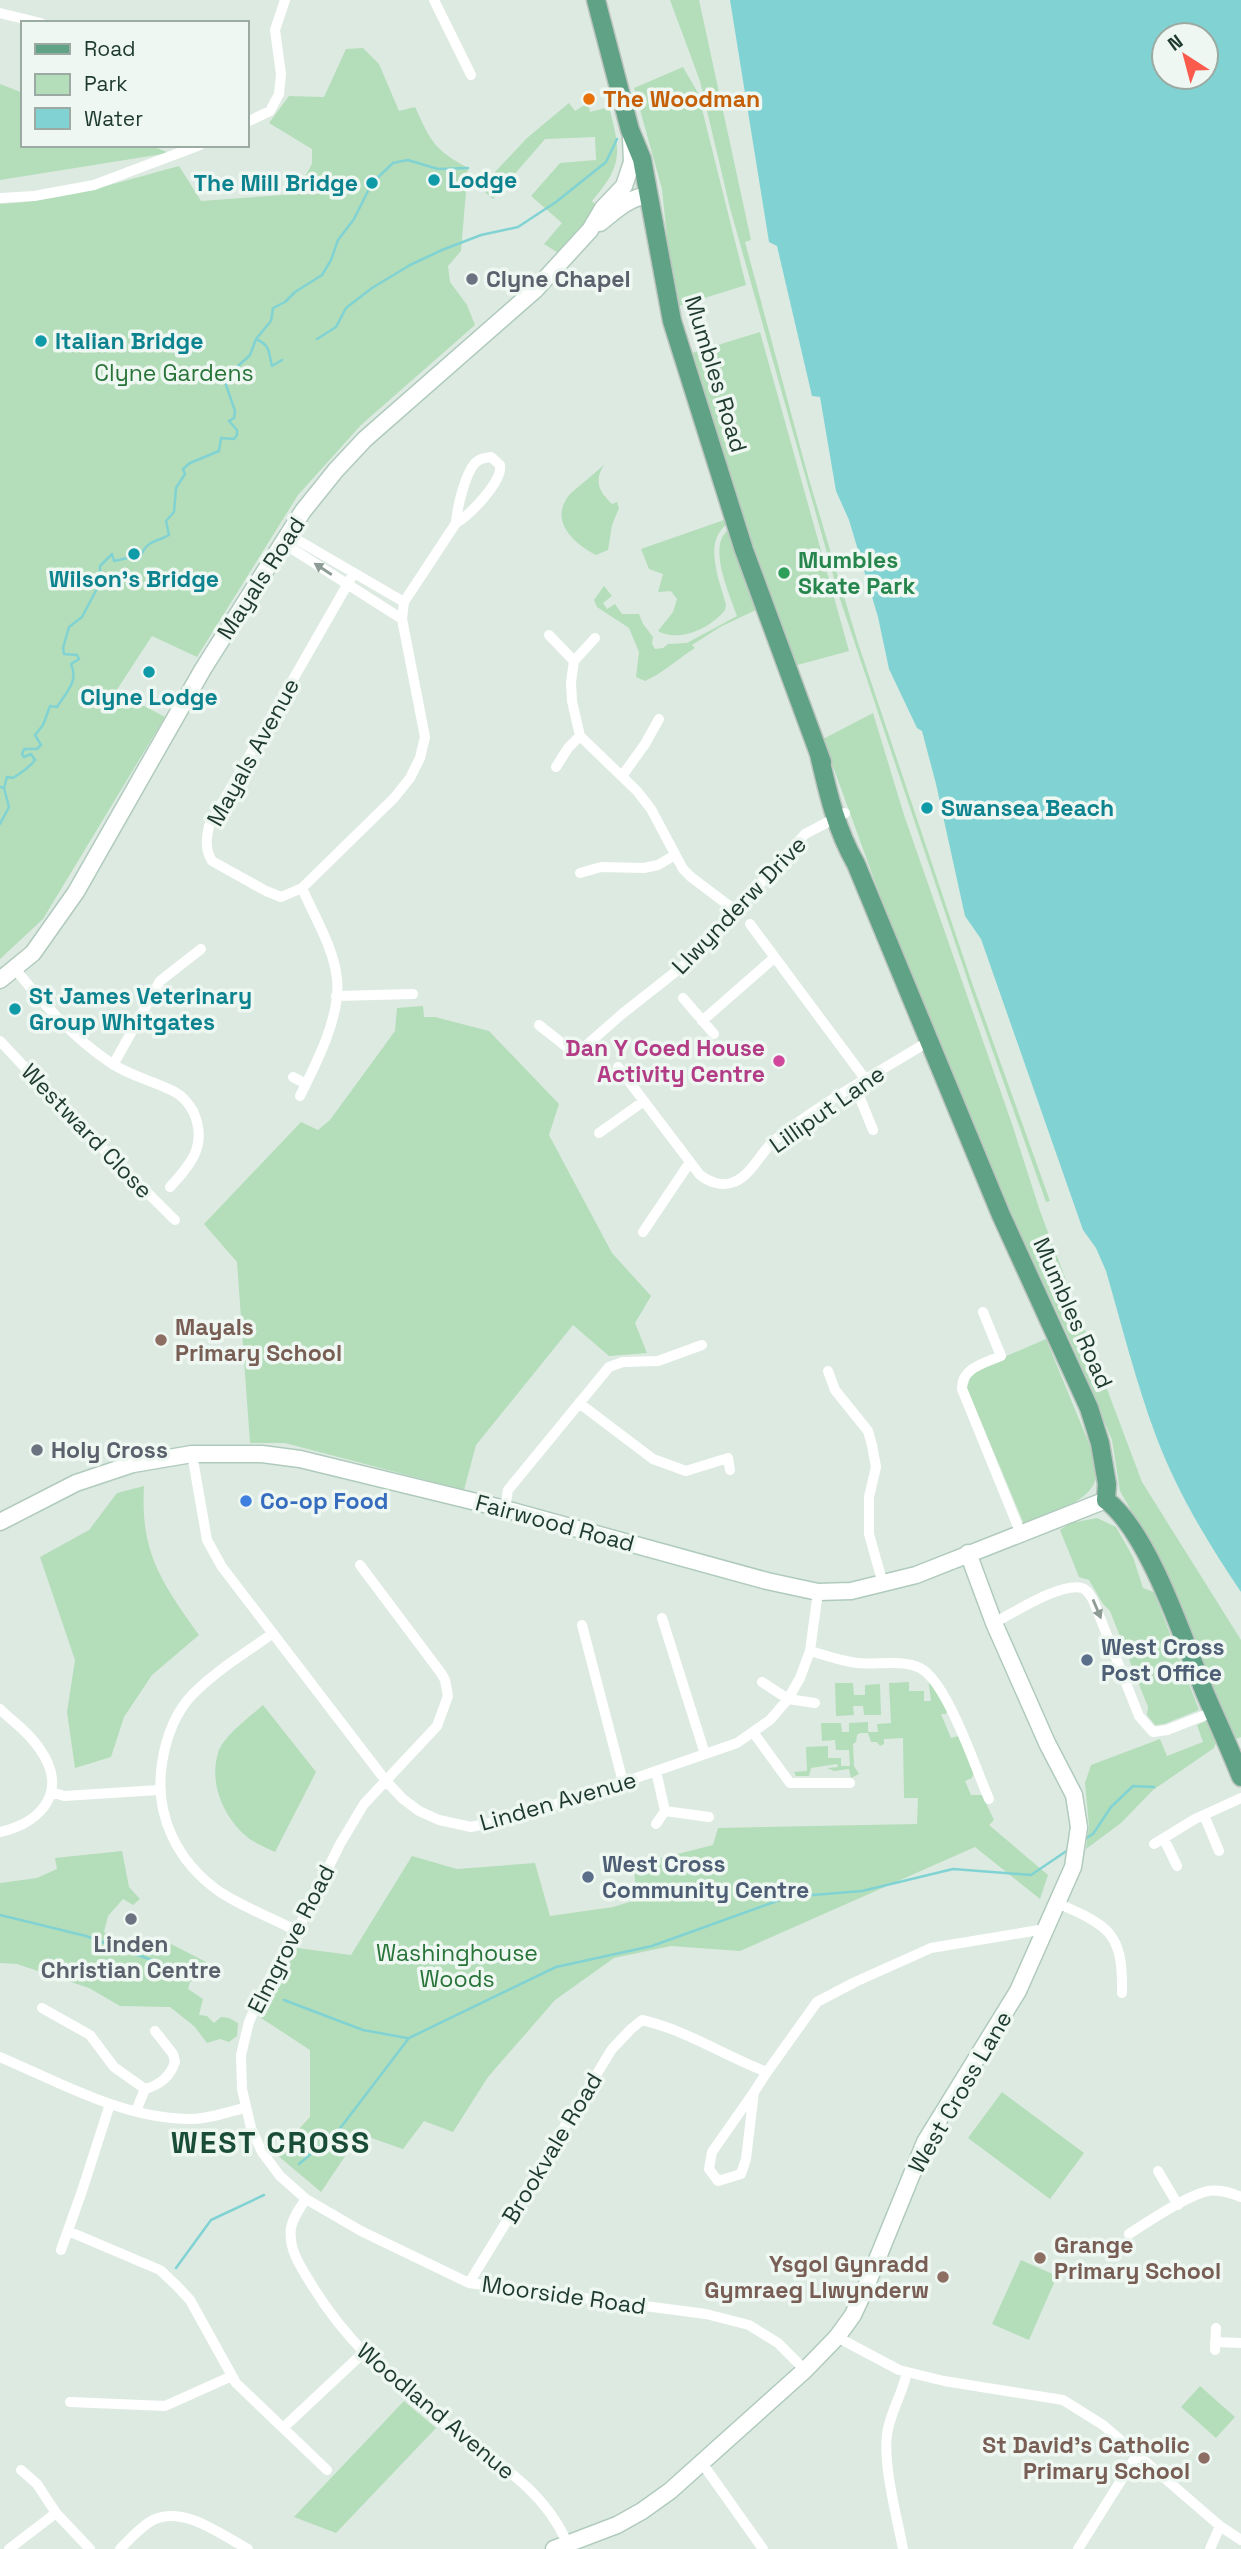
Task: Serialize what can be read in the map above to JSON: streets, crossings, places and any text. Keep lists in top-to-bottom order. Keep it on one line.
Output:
{"streets":{"main road":["Mumbles Road"],"street":["Mayals Road","Mayals Avenue","Llwynderw Drive","Lilliput Lane","Westward Close","Fairwood Road","Linden Avenue","Elmgrove Road","West Cross Lane","Brookvale Road","Moorside Road","Woodland Avenue"]},"crossings":[["Mumbles Road","Mayals Road"],["Mumbles Road","Llwynderw Drive"],["Mumbles Road","Lilliput Lane"],["Mumbles Road","Fairwood Road"],["Fairwood Road","Linden Avenue"],["Fairwood Road","West Cross Lane"],["Linden Avenue","Elmgrove Road"],["Elmgrove Road","Moorside Road"],["West Cross Lane","Moorside Road"],["West Cross Lane","Woodland Avenue"],["Brookvale Road","Moorside Road"],["Moorside Road","Woodland Avenue"]],"districts":["WEST CROSS"],"parks":["Clyne Gardens","Washinghouse Woods"],"places":["The Woodman","Lodge","The Mill Bridge","Clyne Chapel","Italian Bridge","Wilson's Bridge","Mumbles Skate Park","Clyne Lodge","Swansea Beach","St James Veterinary Group Whitgates","Dan Y Coed House Activity Centre","Mayals Primary School","Holy Cross","Co-op Food","West Cross Post Office","West Cross Community Centre","Linden Christian Centre","Grange Primary School","Ysgol Gynradd Gymraeg Llwynderw","St David's Catholic Primary School"],"legend":["Road","Park","Water"],"north":"top left"}
